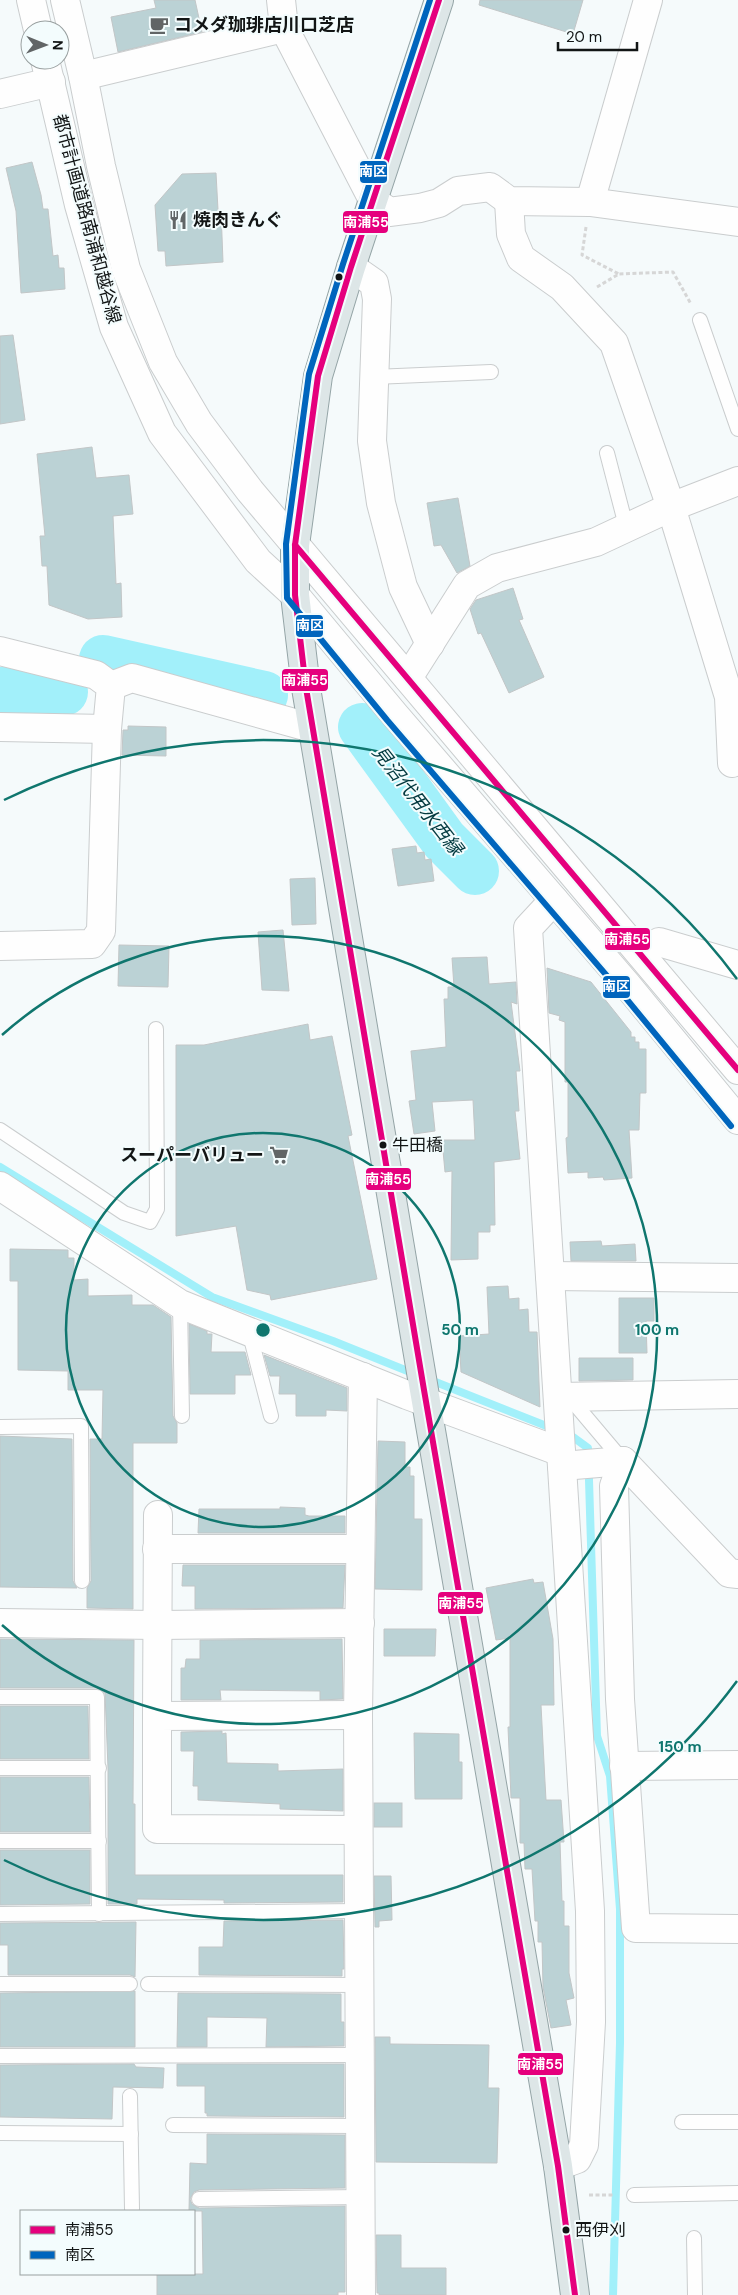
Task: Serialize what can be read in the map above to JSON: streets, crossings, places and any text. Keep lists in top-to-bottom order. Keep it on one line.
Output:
{"streets":{"street":["都市計画道路南浦和越谷線"]},"water":["見沼代用水西縁"],"places":{"cafe":["コメダ珈琲店川口芝店"],"restaurant":["焼肉きんぐ"],"other":["牛田橋","西伊刈"],"supermarket":["スーパーバリュー"]},"lines":["transit line 南浦55","transit line 南区"],"legend":["南浦55","南区"],"scale_bar":"20 m","north":"right","rings":["50 m","100 m","150 m"]}
